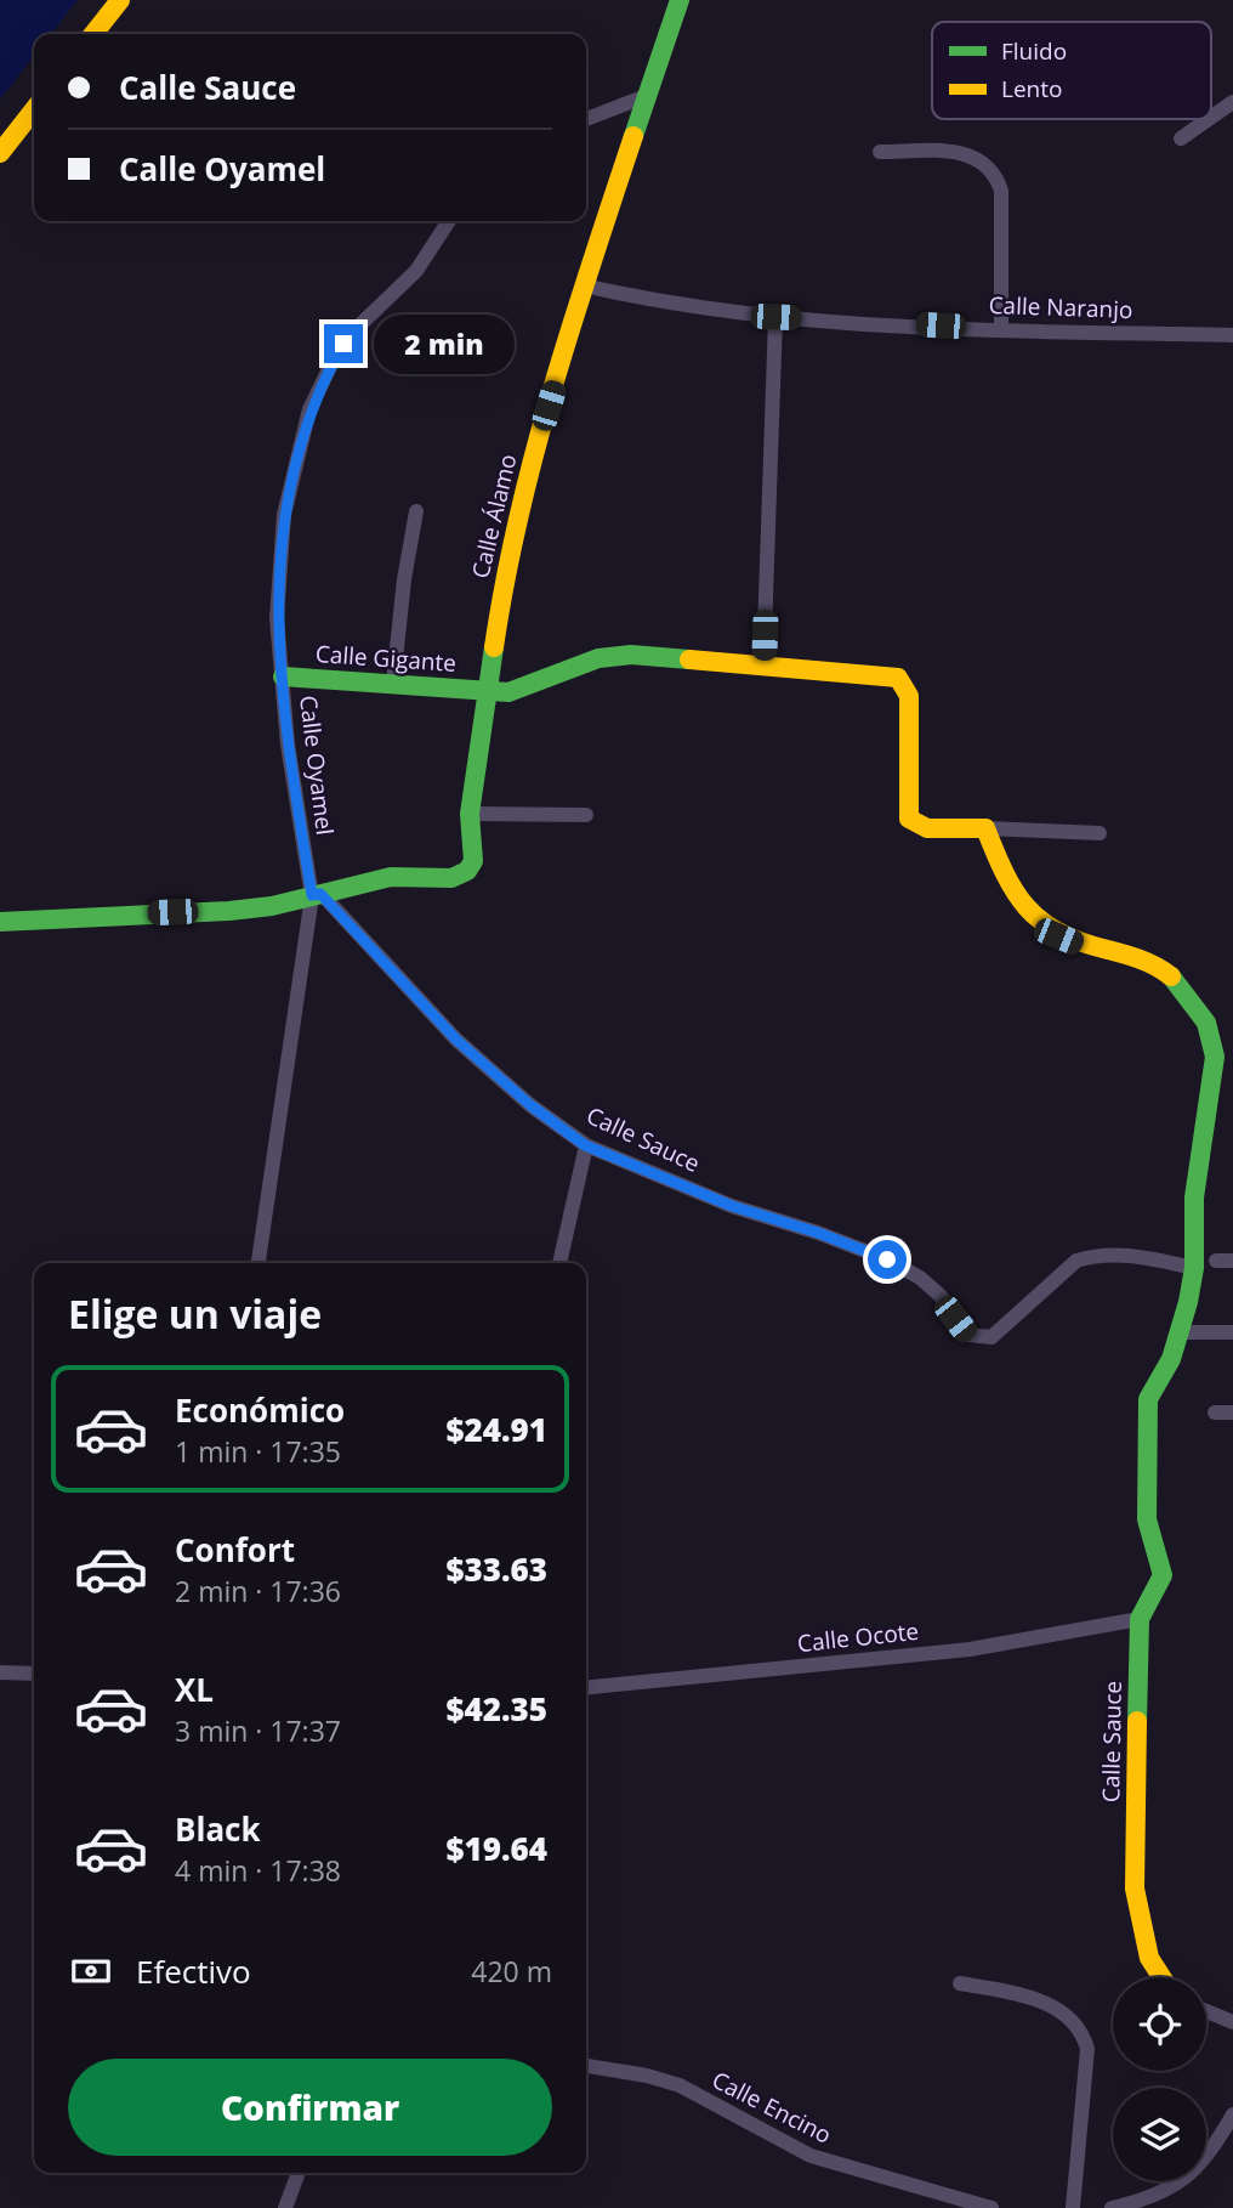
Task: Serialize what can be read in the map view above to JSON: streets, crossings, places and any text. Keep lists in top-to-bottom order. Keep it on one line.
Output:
{"streets":{"street":["Calle Naranjo","Calle Álamo","Calle Gigante","Calle Oyamel","Calle Sauce","Calle Ocote","Calle Encino"]},"crossings":[["Calle Naranjo","Calle Álamo"],["Calle Álamo","Calle Gigante"],["Calle Álamo","Calle Oyamel"],["Calle Álamo","Calle Sauce"],["Calle Gigante","Calle Oyamel"],["Calle Gigante","Calle Sauce"],["Calle Oyamel","Calle Sauce"],["Calle Sauce","Calle Ocote"]],"legend":["Fluido","Lento"],"page":{"banner":["Calle Sauce","Calle Oyamel"],"bubble":"2 min","heading":"Elige un viaje","list":[{"name":"Económico","note":"1 min · 17:35","value":"$24.91"},{"name":"Confort","note":"2 min · 17:36","value":"$33.63"},{"name":"XL","note":"3 min · 17:37","value":"$42.35"},{"name":"Black","note":"4 min · 17:38","value":"$19.64"}],"pay":["Efectivo","420 m"],"buttons":"Confirmar"}}
